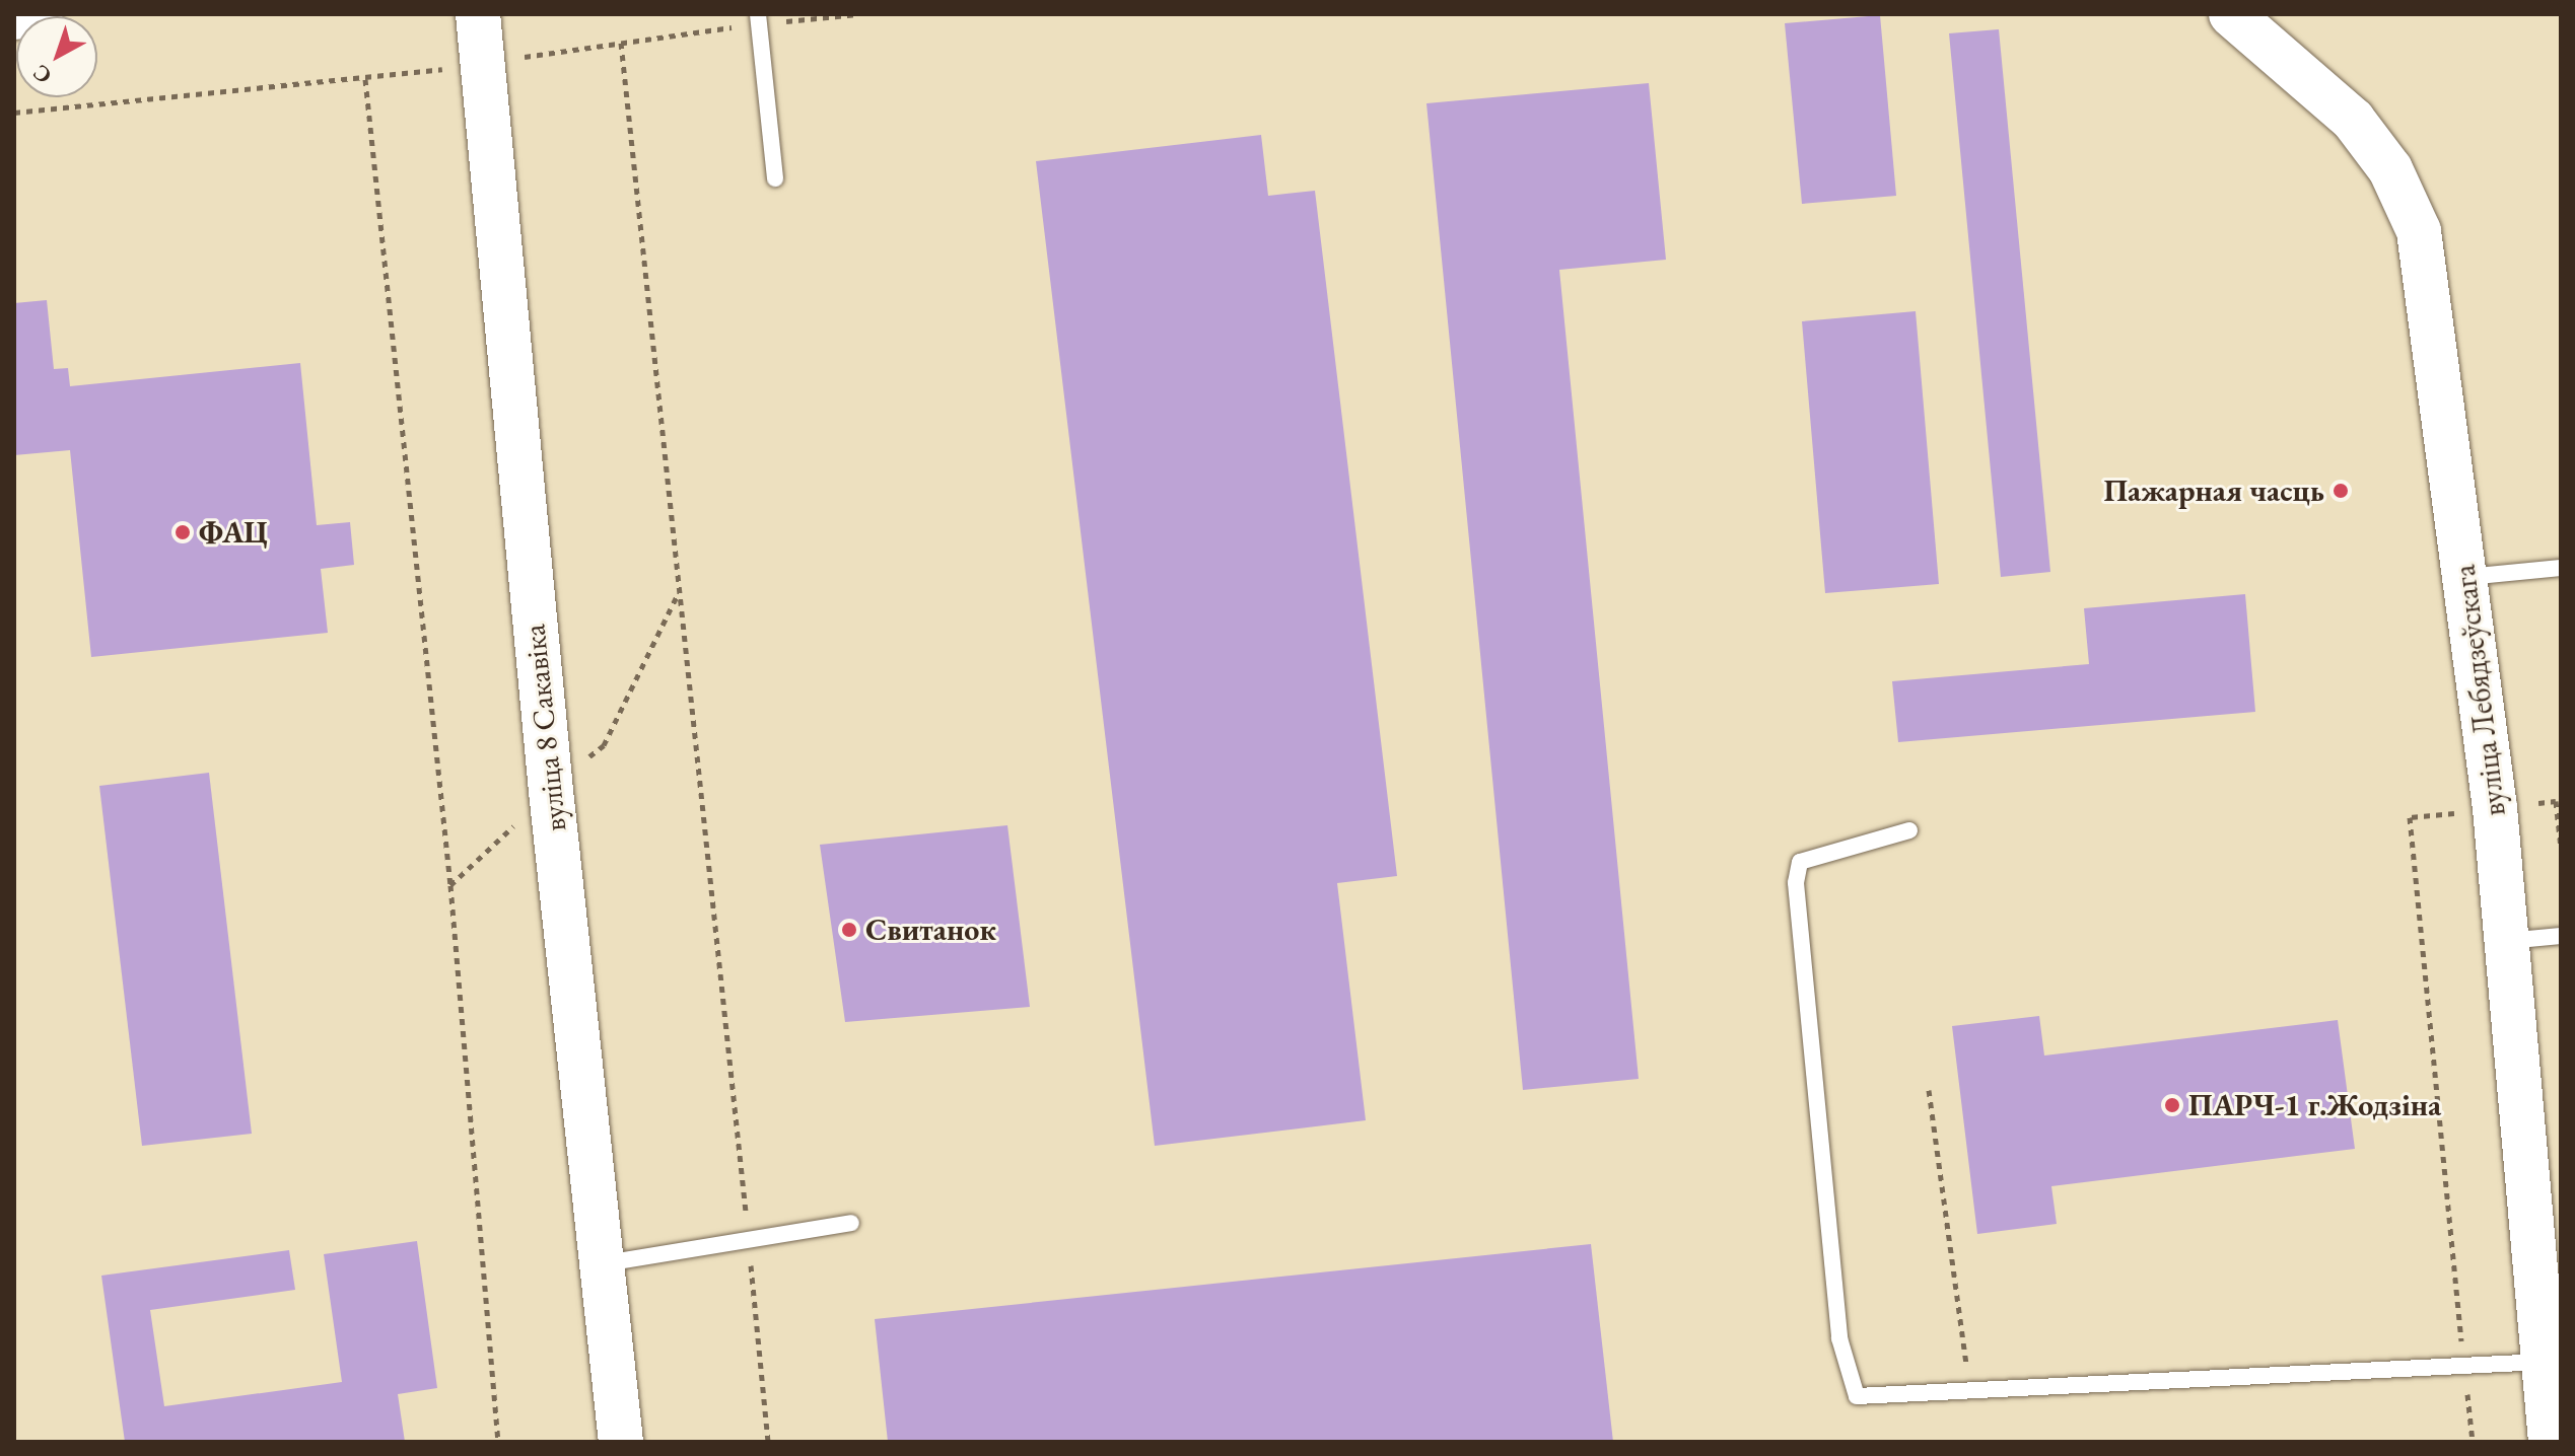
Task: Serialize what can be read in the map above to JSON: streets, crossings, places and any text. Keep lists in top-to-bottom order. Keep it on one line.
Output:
{"streets":{"main road":["вуліца Лебядзеўскага","вуліца 8 Сакавіка"]},"places":["Пажарная часць","ФАЦ","Свитанок","ПАРЧ-1 г.Жодзіна"],"north":"bottom left"}
